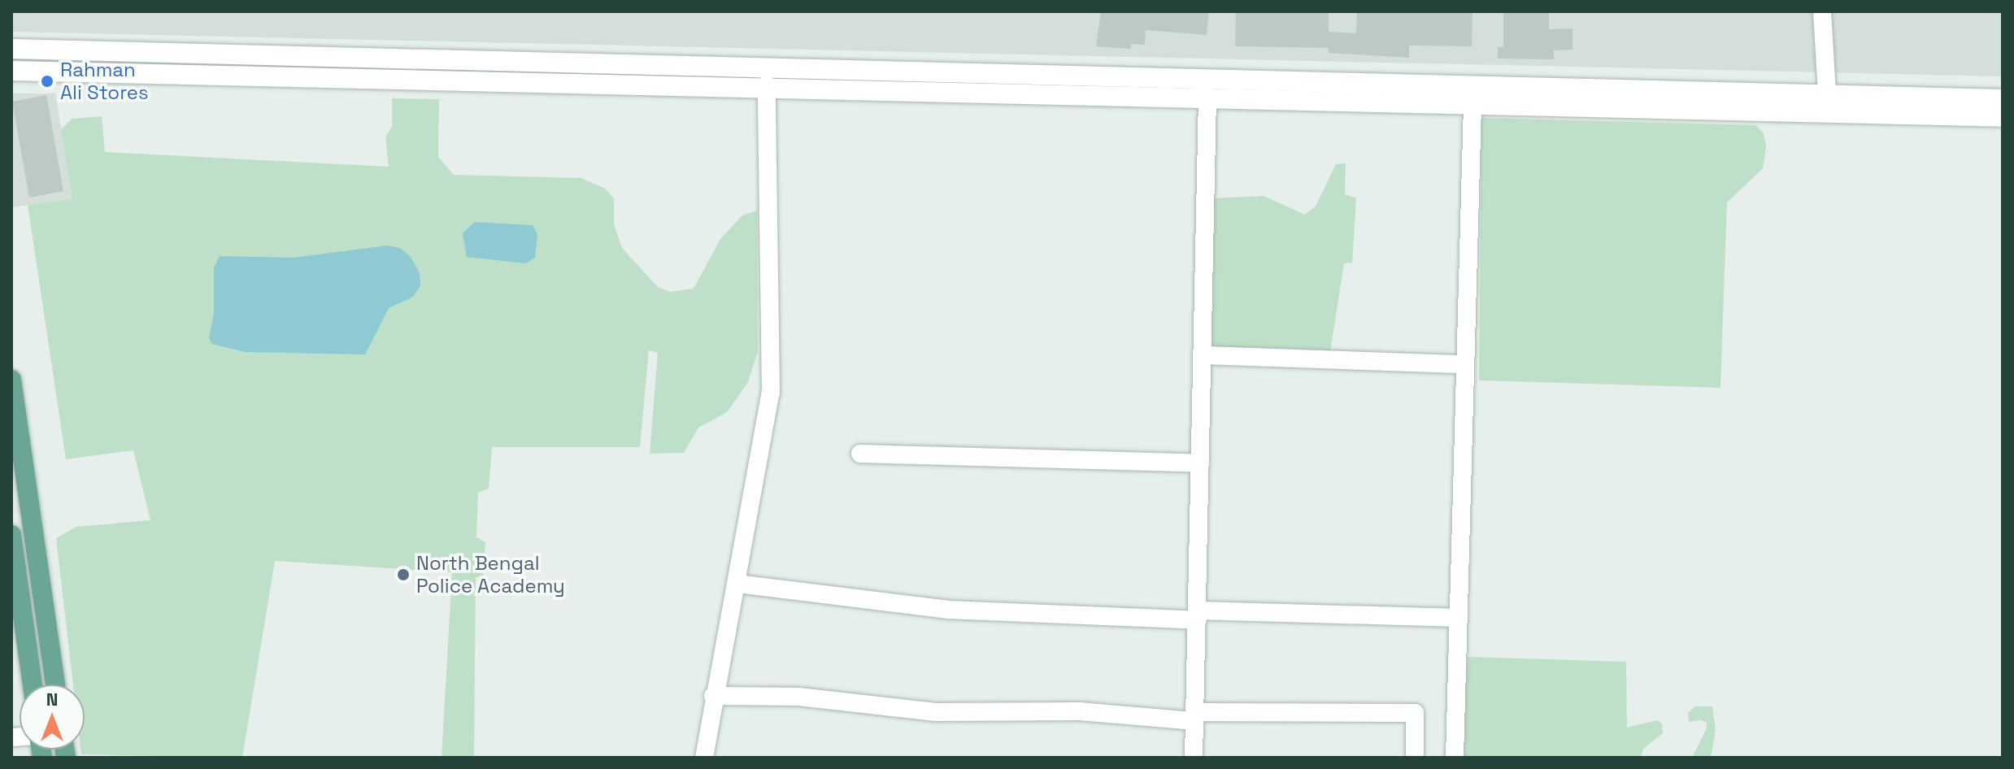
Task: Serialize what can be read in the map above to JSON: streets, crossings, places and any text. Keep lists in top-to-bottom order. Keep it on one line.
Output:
{"places":["Rahman Ali Stores","North Bengal Police Academy"],"north":"top"}
